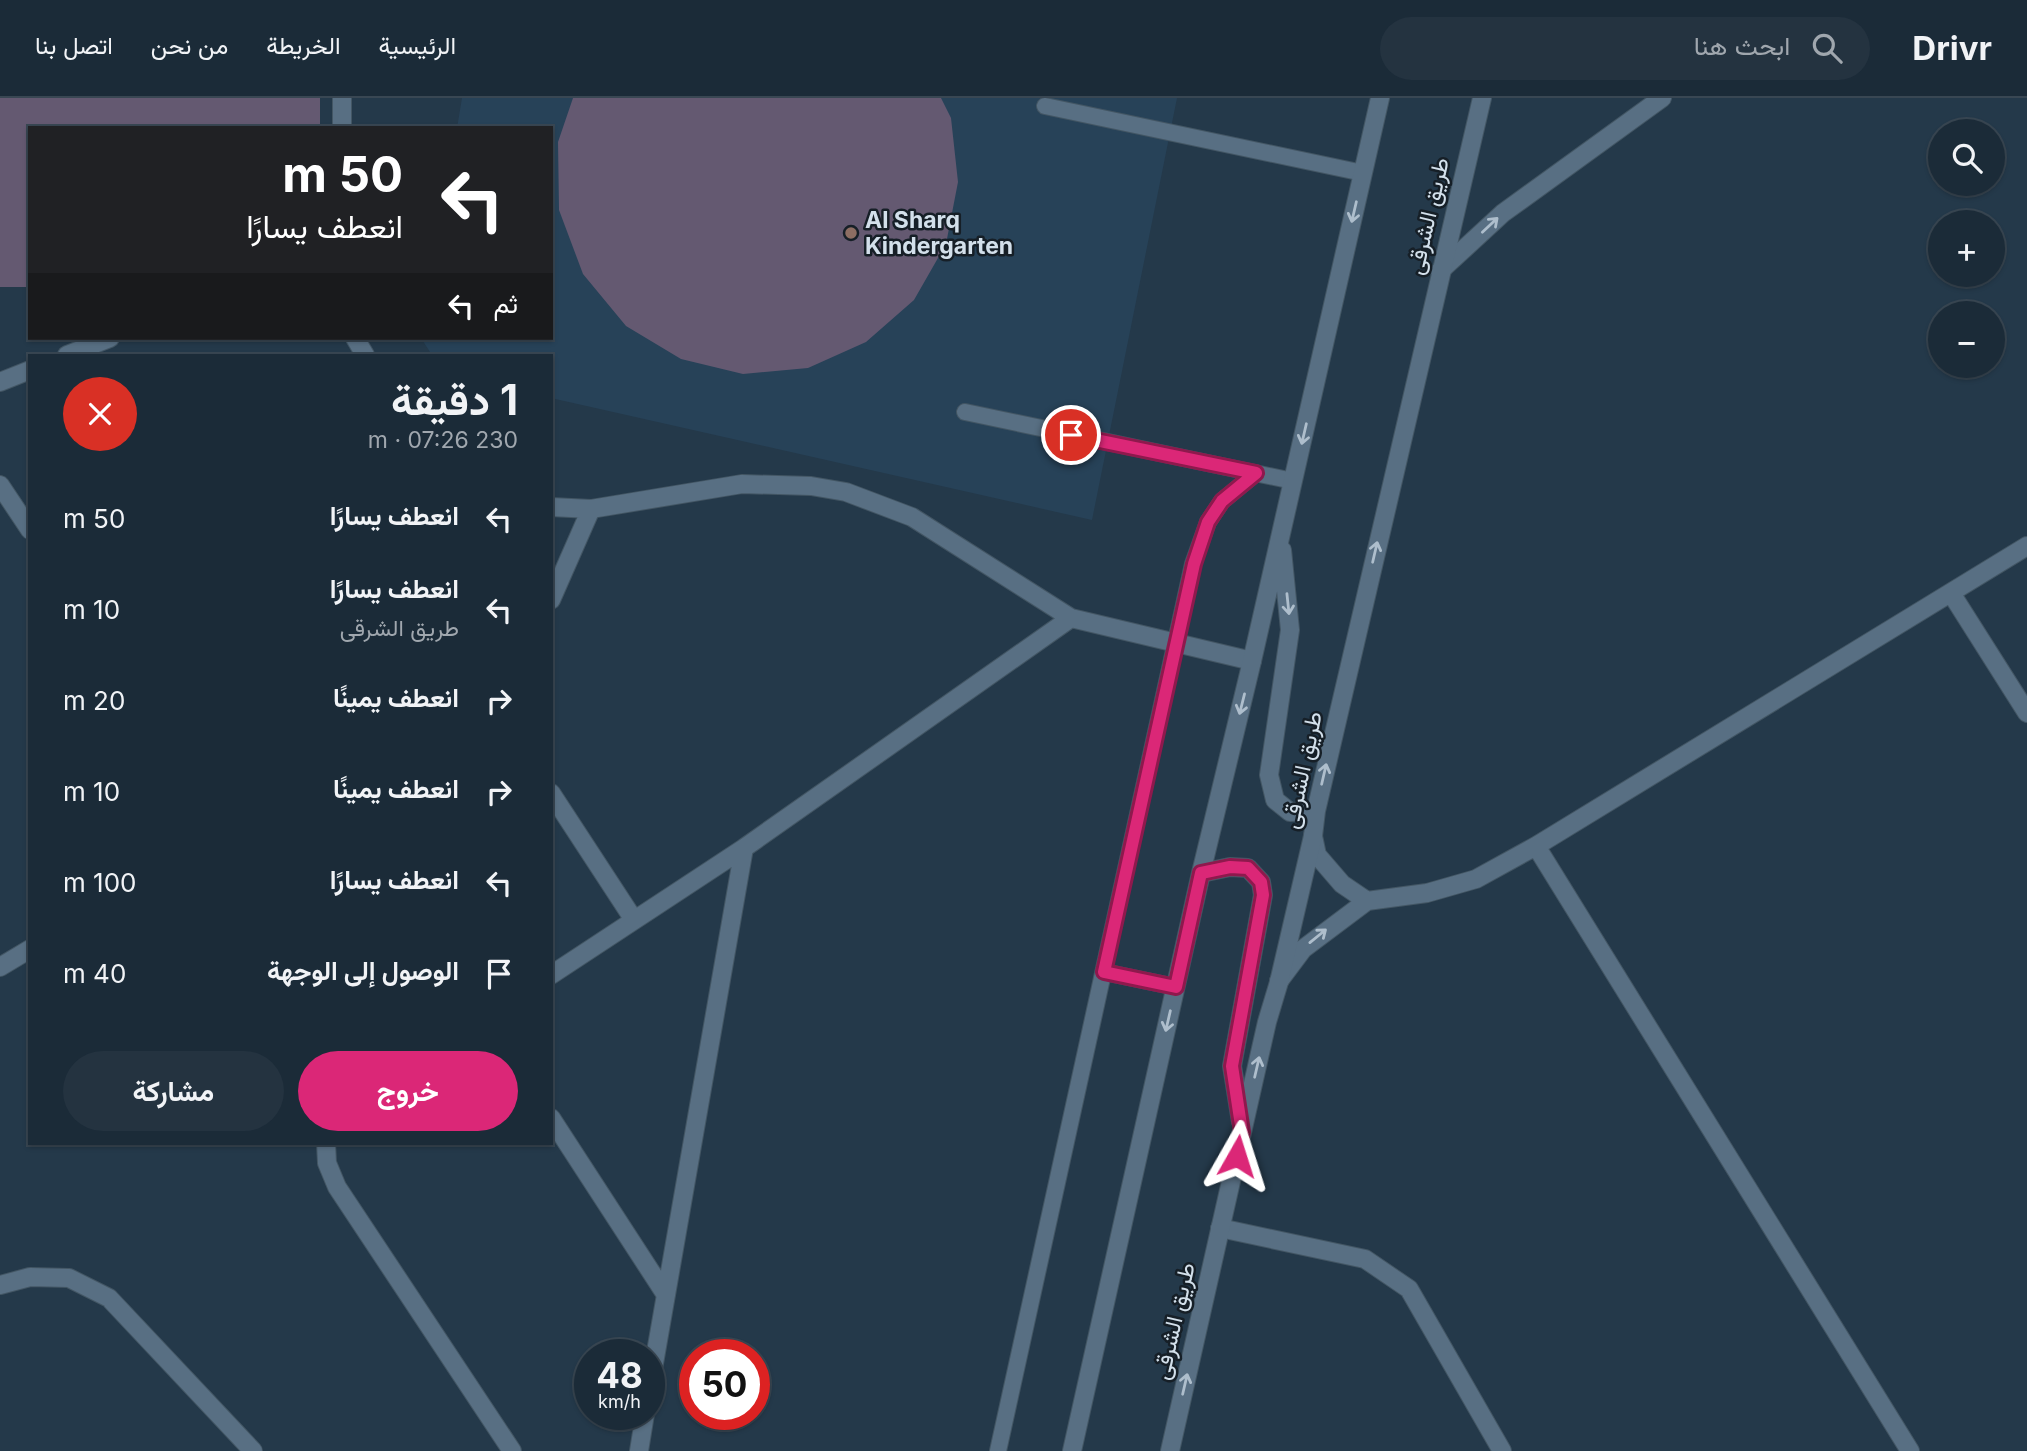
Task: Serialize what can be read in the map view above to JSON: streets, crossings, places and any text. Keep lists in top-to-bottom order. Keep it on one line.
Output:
{"streets":{"street":["طريق الشرقى"]},"places":["Al Sharq Kindergarten"],"page":{"header":"Drivr","search":"ابحث هنا","nav":["الرئيسية","الخريطة","من نحن","اتصل بنا"],"map_buttons":["+","−"],"turn":["50 m","انعطف يسارًا"],"then":"ثم","heading":["1 دقيقة","230 m · 07:26"],"list":[{"name":"انعطف يسارًا","value":"50 m"},{"name":"انعطف يسارًا","note":"طريق الشرقى","value":"10 m"},{"name":"انعطف يمينًا","value":"20 m"},{"name":"انعطف يمينًا","value":"10 m"},{"name":"انعطف يسارًا","value":"100 m"},{"name":"الوصول إلى الوجهة","value":"40 m"}],"buttons":["خروج","مشاركة"],"speed":"48 km/h","limit":"50"}}
